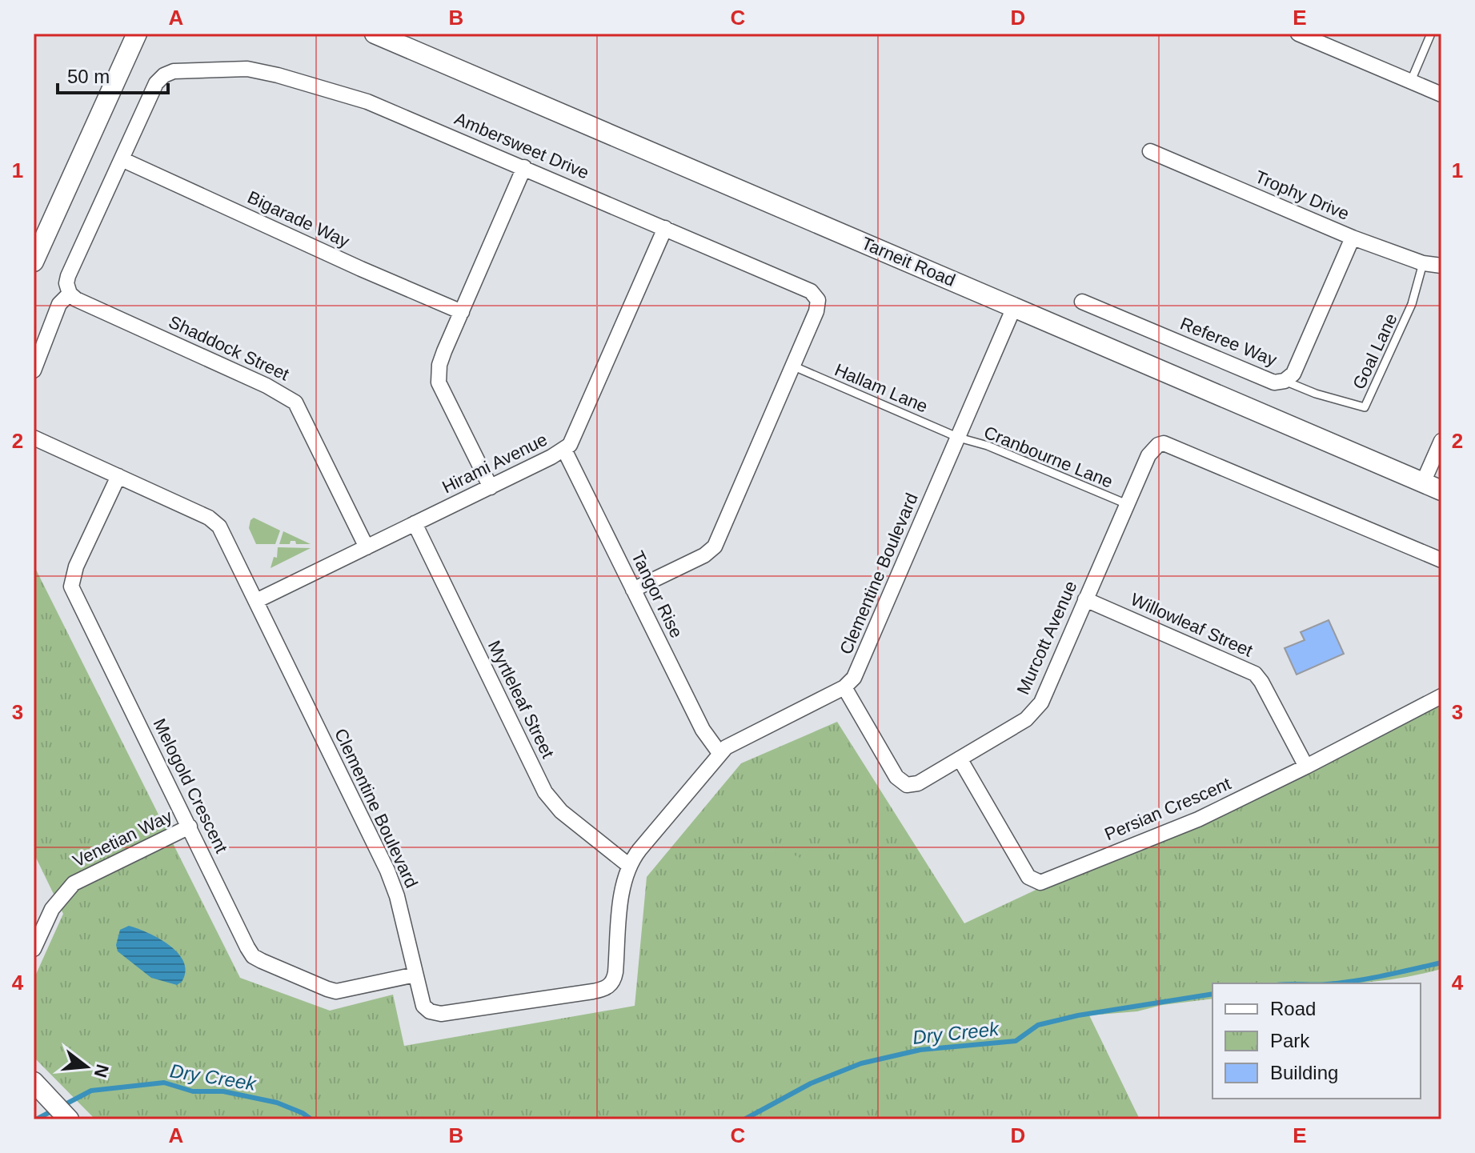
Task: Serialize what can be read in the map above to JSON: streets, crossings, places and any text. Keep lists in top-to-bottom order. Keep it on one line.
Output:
{"streets":{"street":["Ambersweet Drive","Trophy Drive","Bigarade Way","Tarneit Road","Referee Way","Shaddock Street","Hirami Avenue","Clementine Boulevard","Tangor Rise","Willowleaf Street","Murcott Avenue","Myrtleleaf Street","Melogold Crescent","Persian Crescent","Venetian Way"],"lane":["Goal Lane","Hallam Lane","Cranbourne Lane"]},"crossings":[["Ambersweet Drive","Bigarade Way"],["Ambersweet Drive","Shaddock Street"],["Ambersweet Drive","Hallam Lane"],["Ambersweet Drive","Hirami Avenue"],["Ambersweet Drive","Tangor Rise"],["Trophy Drive","Referee Way"],["Trophy Drive","Goal Lane"],["Tarneit Road","Clementine Boulevard"],["Referee Way","Goal Lane"],["Shaddock Street","Hirami Avenue"],["Hallam Lane","Cranbourne Lane"],["Hallam Lane","Clementine Boulevard"],["Cranbourne Lane","Clementine Boulevard"],["Cranbourne Lane","Murcott Avenue"],["Hirami Avenue","Clementine Boulevard"],["Hirami Avenue","Tangor Rise"],["Hirami Avenue","Myrtleleaf Street"],["Clementine Boulevard","Tangor Rise"],["Clementine Boulevard","Murcott Avenue"],["Clementine Boulevard","Myrtleleaf Street"],["Clementine Boulevard","Melogold Crescent"],["Willowleaf Street","Murcott Avenue"],["Willowleaf Street","Persian Crescent"],["Murcott Avenue","Persian Crescent"],["Melogold Crescent","Venetian Way"]],"water":["Dry Creek"],"legend":["Road","Park","Building"],"scale_bar":"50 m","north":"right","grid":{"columns":["A","B","C","D","E"],"rows":["1","2","3","4"]}}
